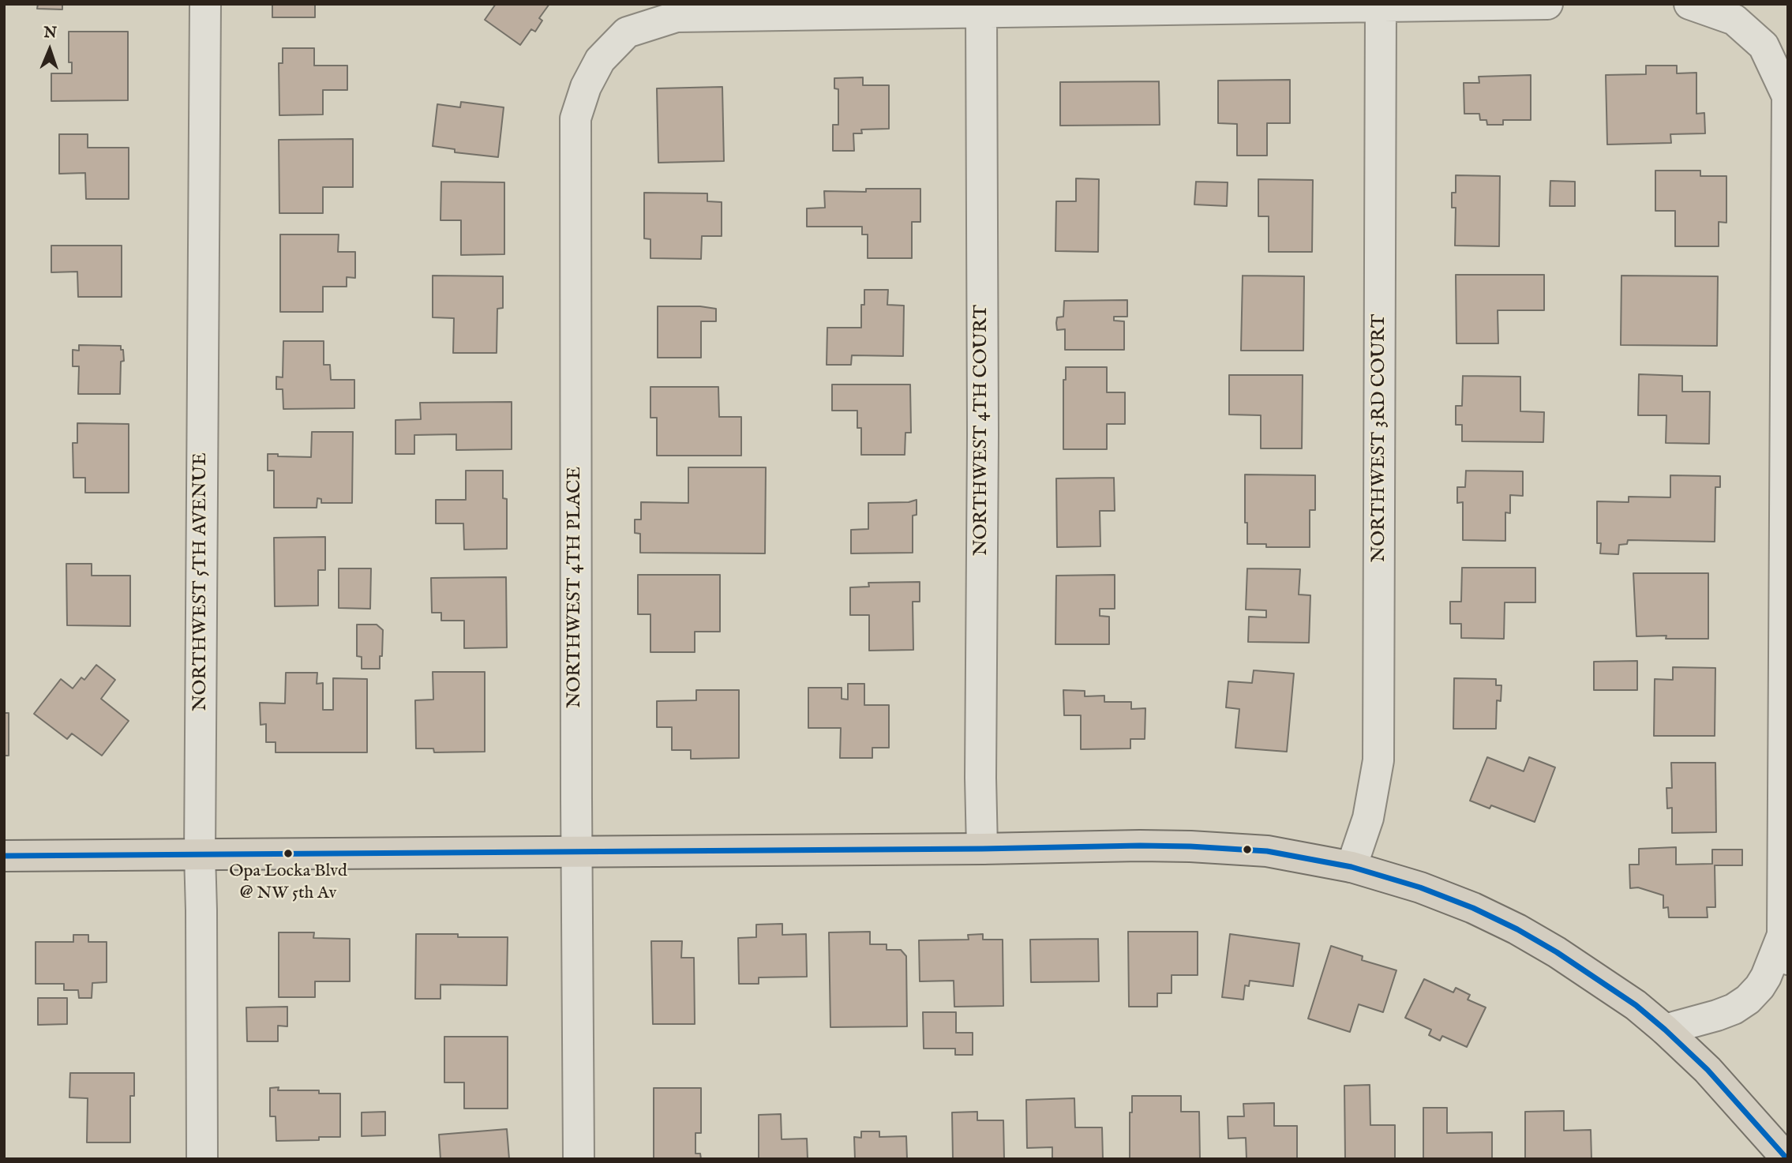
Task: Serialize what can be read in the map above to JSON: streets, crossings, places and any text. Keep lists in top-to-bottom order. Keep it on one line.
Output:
{"streets":{"street":["NORTHWEST 4TH COURT","NORTHWEST 3RD COURT","NORTHWEST 5TH AVENUE","NORTHWEST 4TH PLACE"]},"crossings":[["NORTHWEST 4TH COURT","NORTHWEST 4TH PLACE"]],"places":["Opa Locka Blvd @ NW 5th Av"],"north":"top"}
